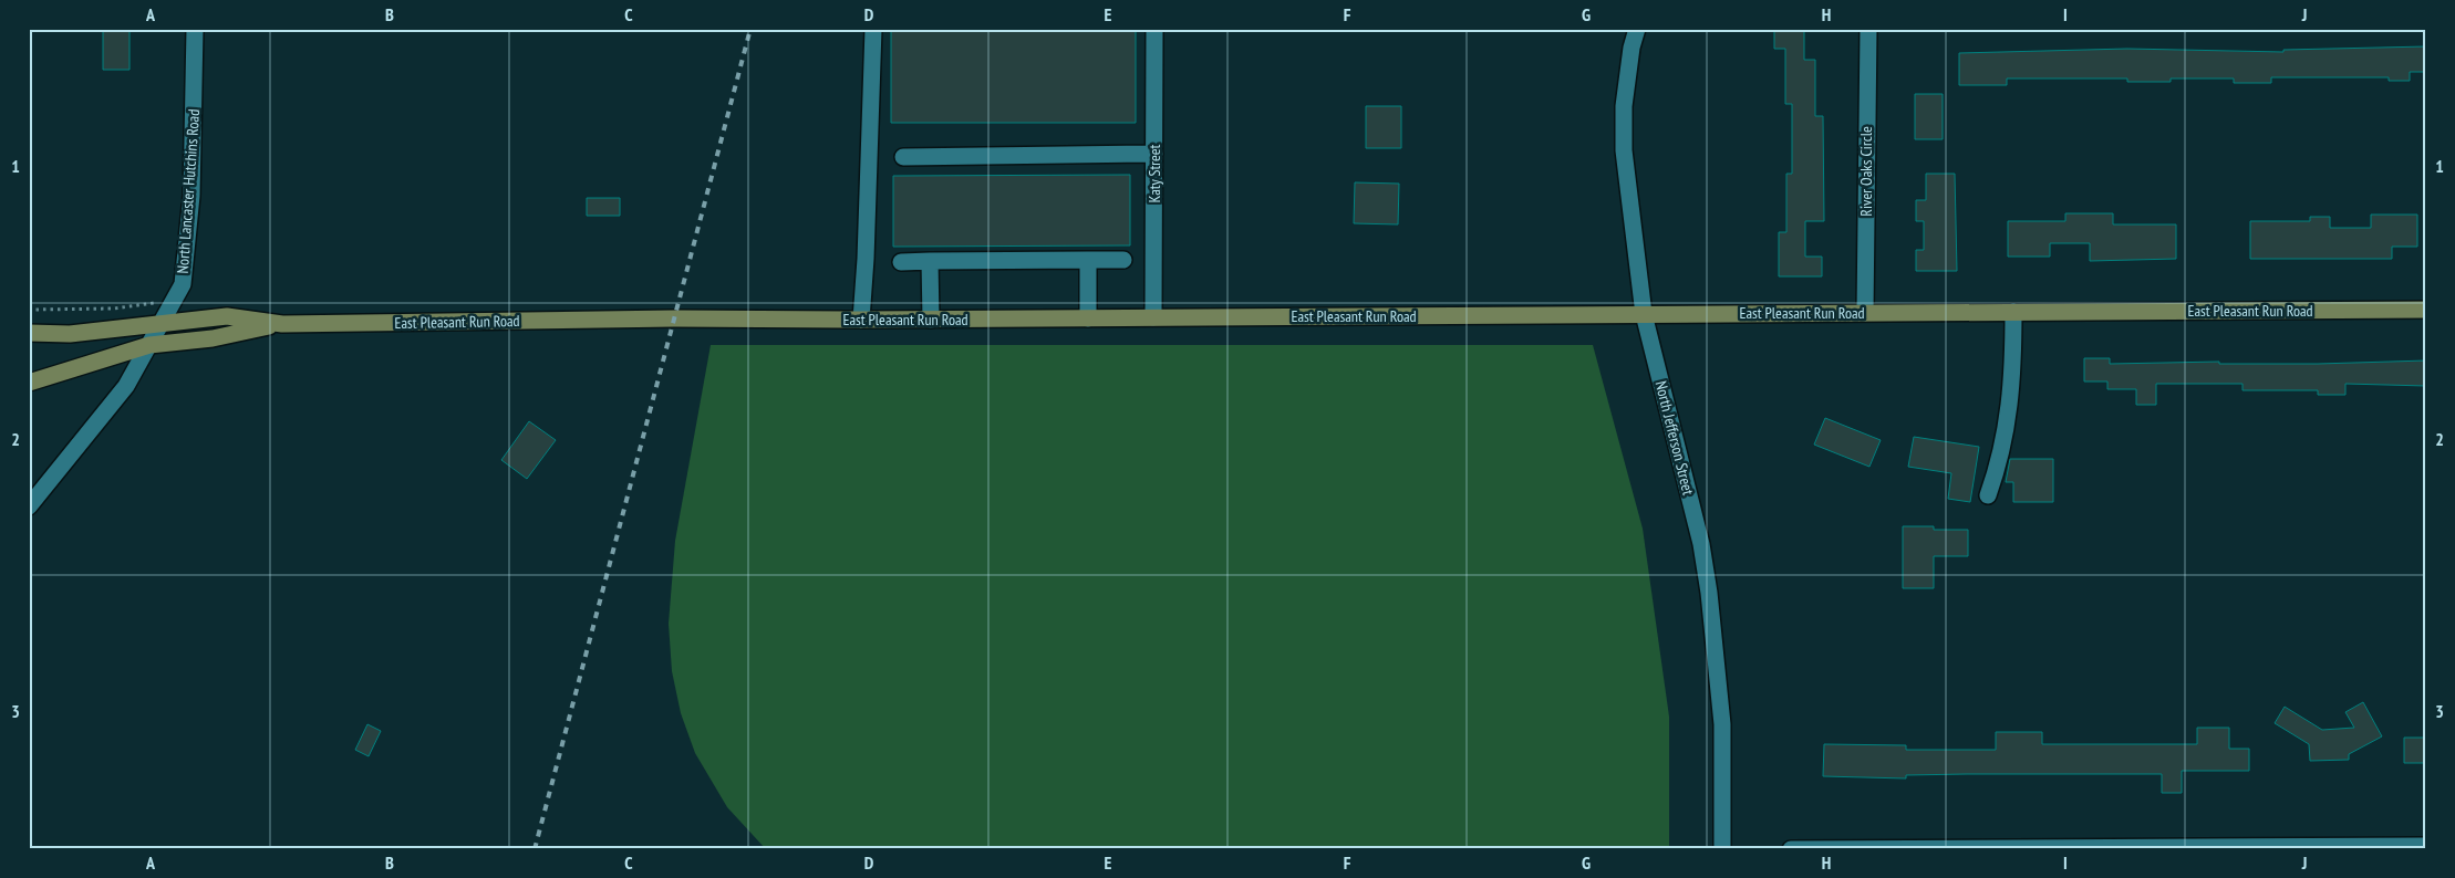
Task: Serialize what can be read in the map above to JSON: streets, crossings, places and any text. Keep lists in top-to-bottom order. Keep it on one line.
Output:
{"streets":{"main road":["East Pleasant Run Road"],"street":["River Oaks Circle","Katy Street","North Lancaster Hutchins Road","North Jefferson Street"]},"crossings":[["River Oaks Circle","East Pleasant Run Road"],["Katy Street","East Pleasant Run Road"],["North Lancaster Hutchins Road","East Pleasant Run Road"],["East Pleasant Run Road","North Jefferson Street"]],"grid":{"columns":["A","B","C","D","E","F","G","H","I","J"],"rows":["1","2","3"]}}
